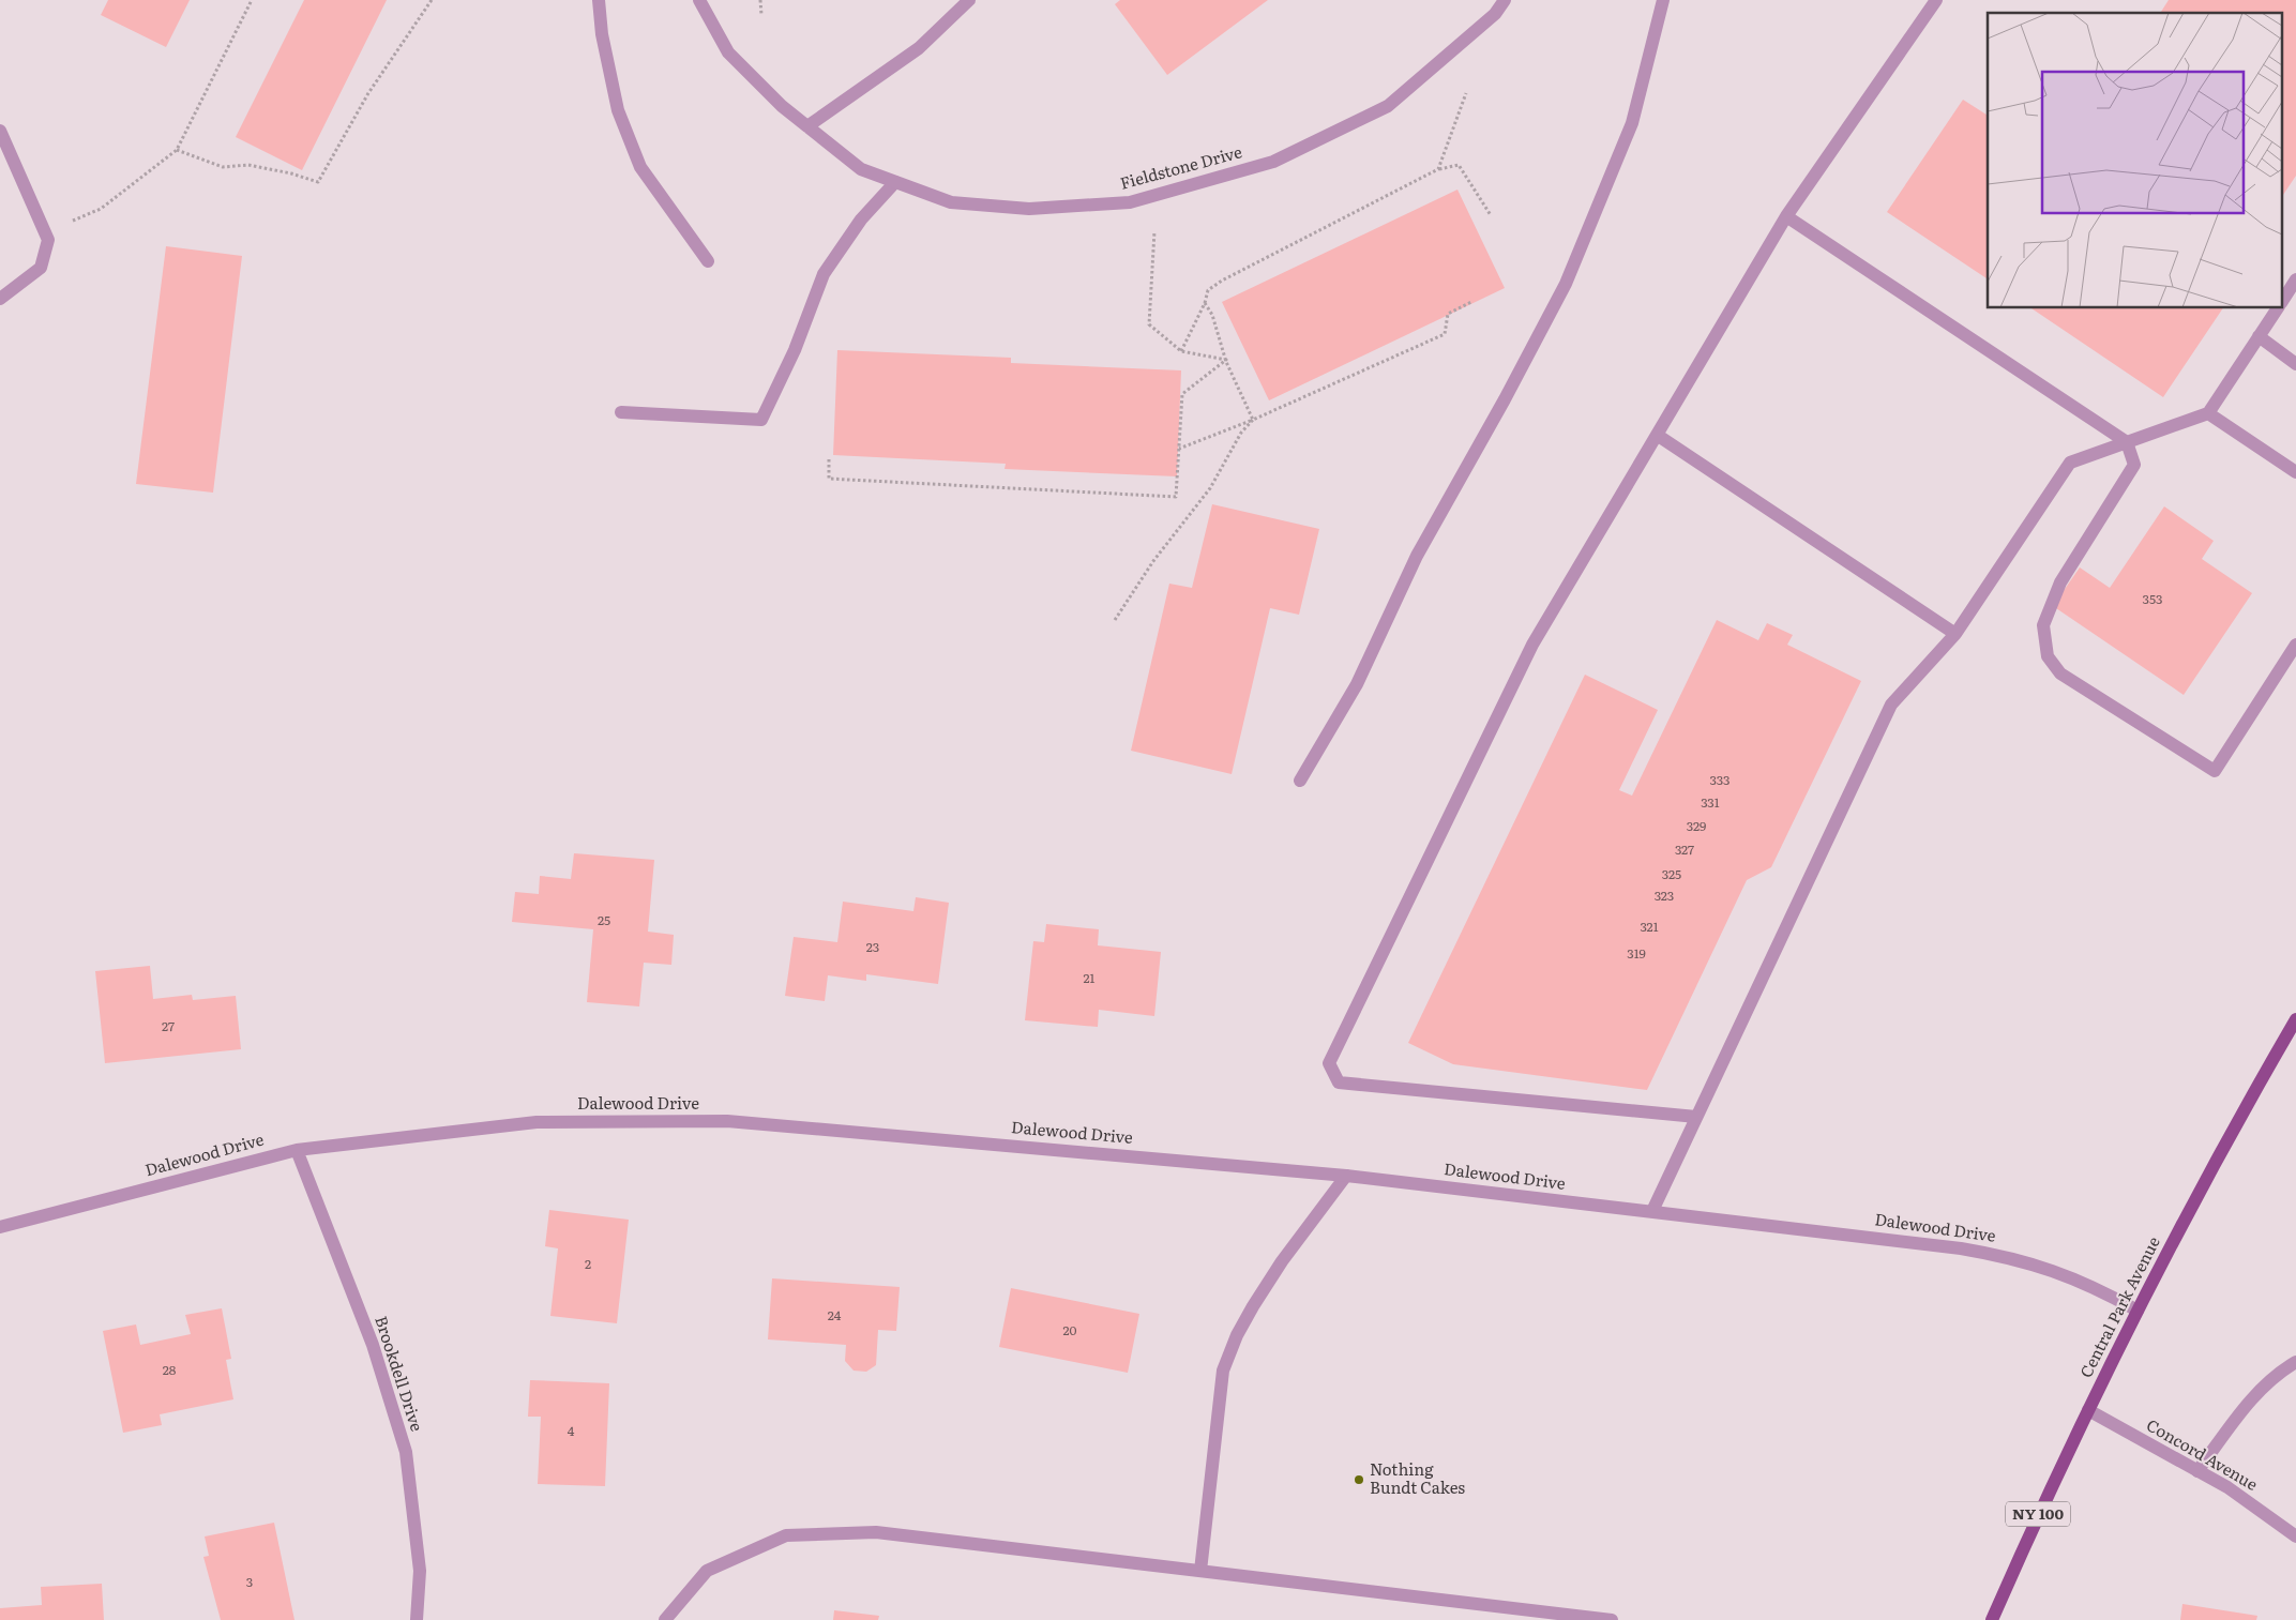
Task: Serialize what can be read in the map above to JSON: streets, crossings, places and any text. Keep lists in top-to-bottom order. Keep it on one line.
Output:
{"streets":{"main road":["Central Park Avenue","NY 100"],"street":["Fieldstone Drive","Dalewood Drive","Brookdell Drive","Concord Avenue"]},"crossings":[["Dalewood Drive","Central Park Avenue"],["Dalewood Drive","Brookdell Drive"],["Central Park Avenue","Concord Avenue"]],"places":["Nothing Bundt Cakes"],"house_numbers":["353","333","331","329","327","325","323","25","321","23","319","21","27","2","24","20","28","4","3"]}
